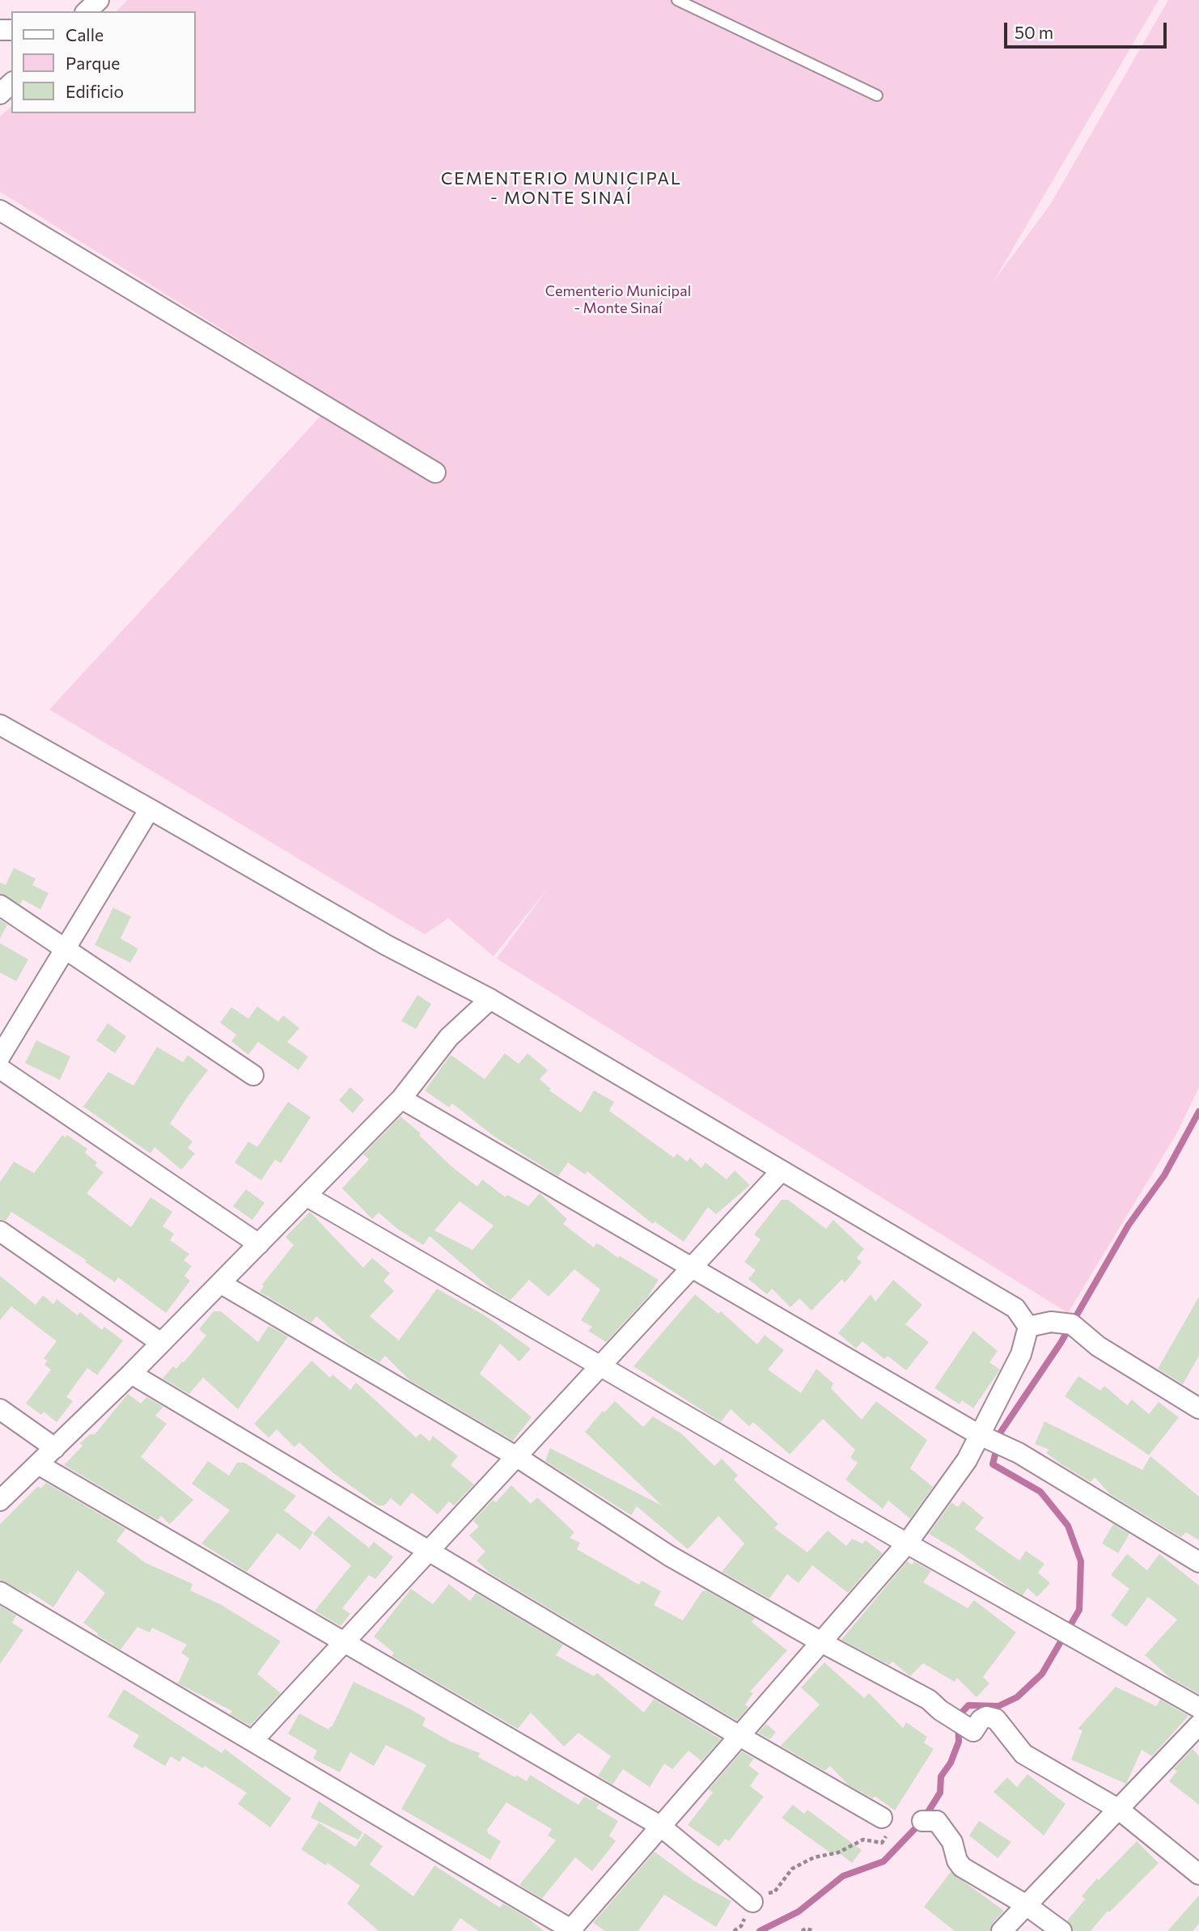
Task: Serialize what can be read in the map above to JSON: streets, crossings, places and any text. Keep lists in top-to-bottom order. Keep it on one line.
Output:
{"districts":["CEMENTERIO MUNICIPAL - MONTE SINAÍ"],"parks":["Cementerio Municipal - Monte Sinaí"],"legend":["Calle","Parque","Edificio"],"scale_bar":"50 m"}
